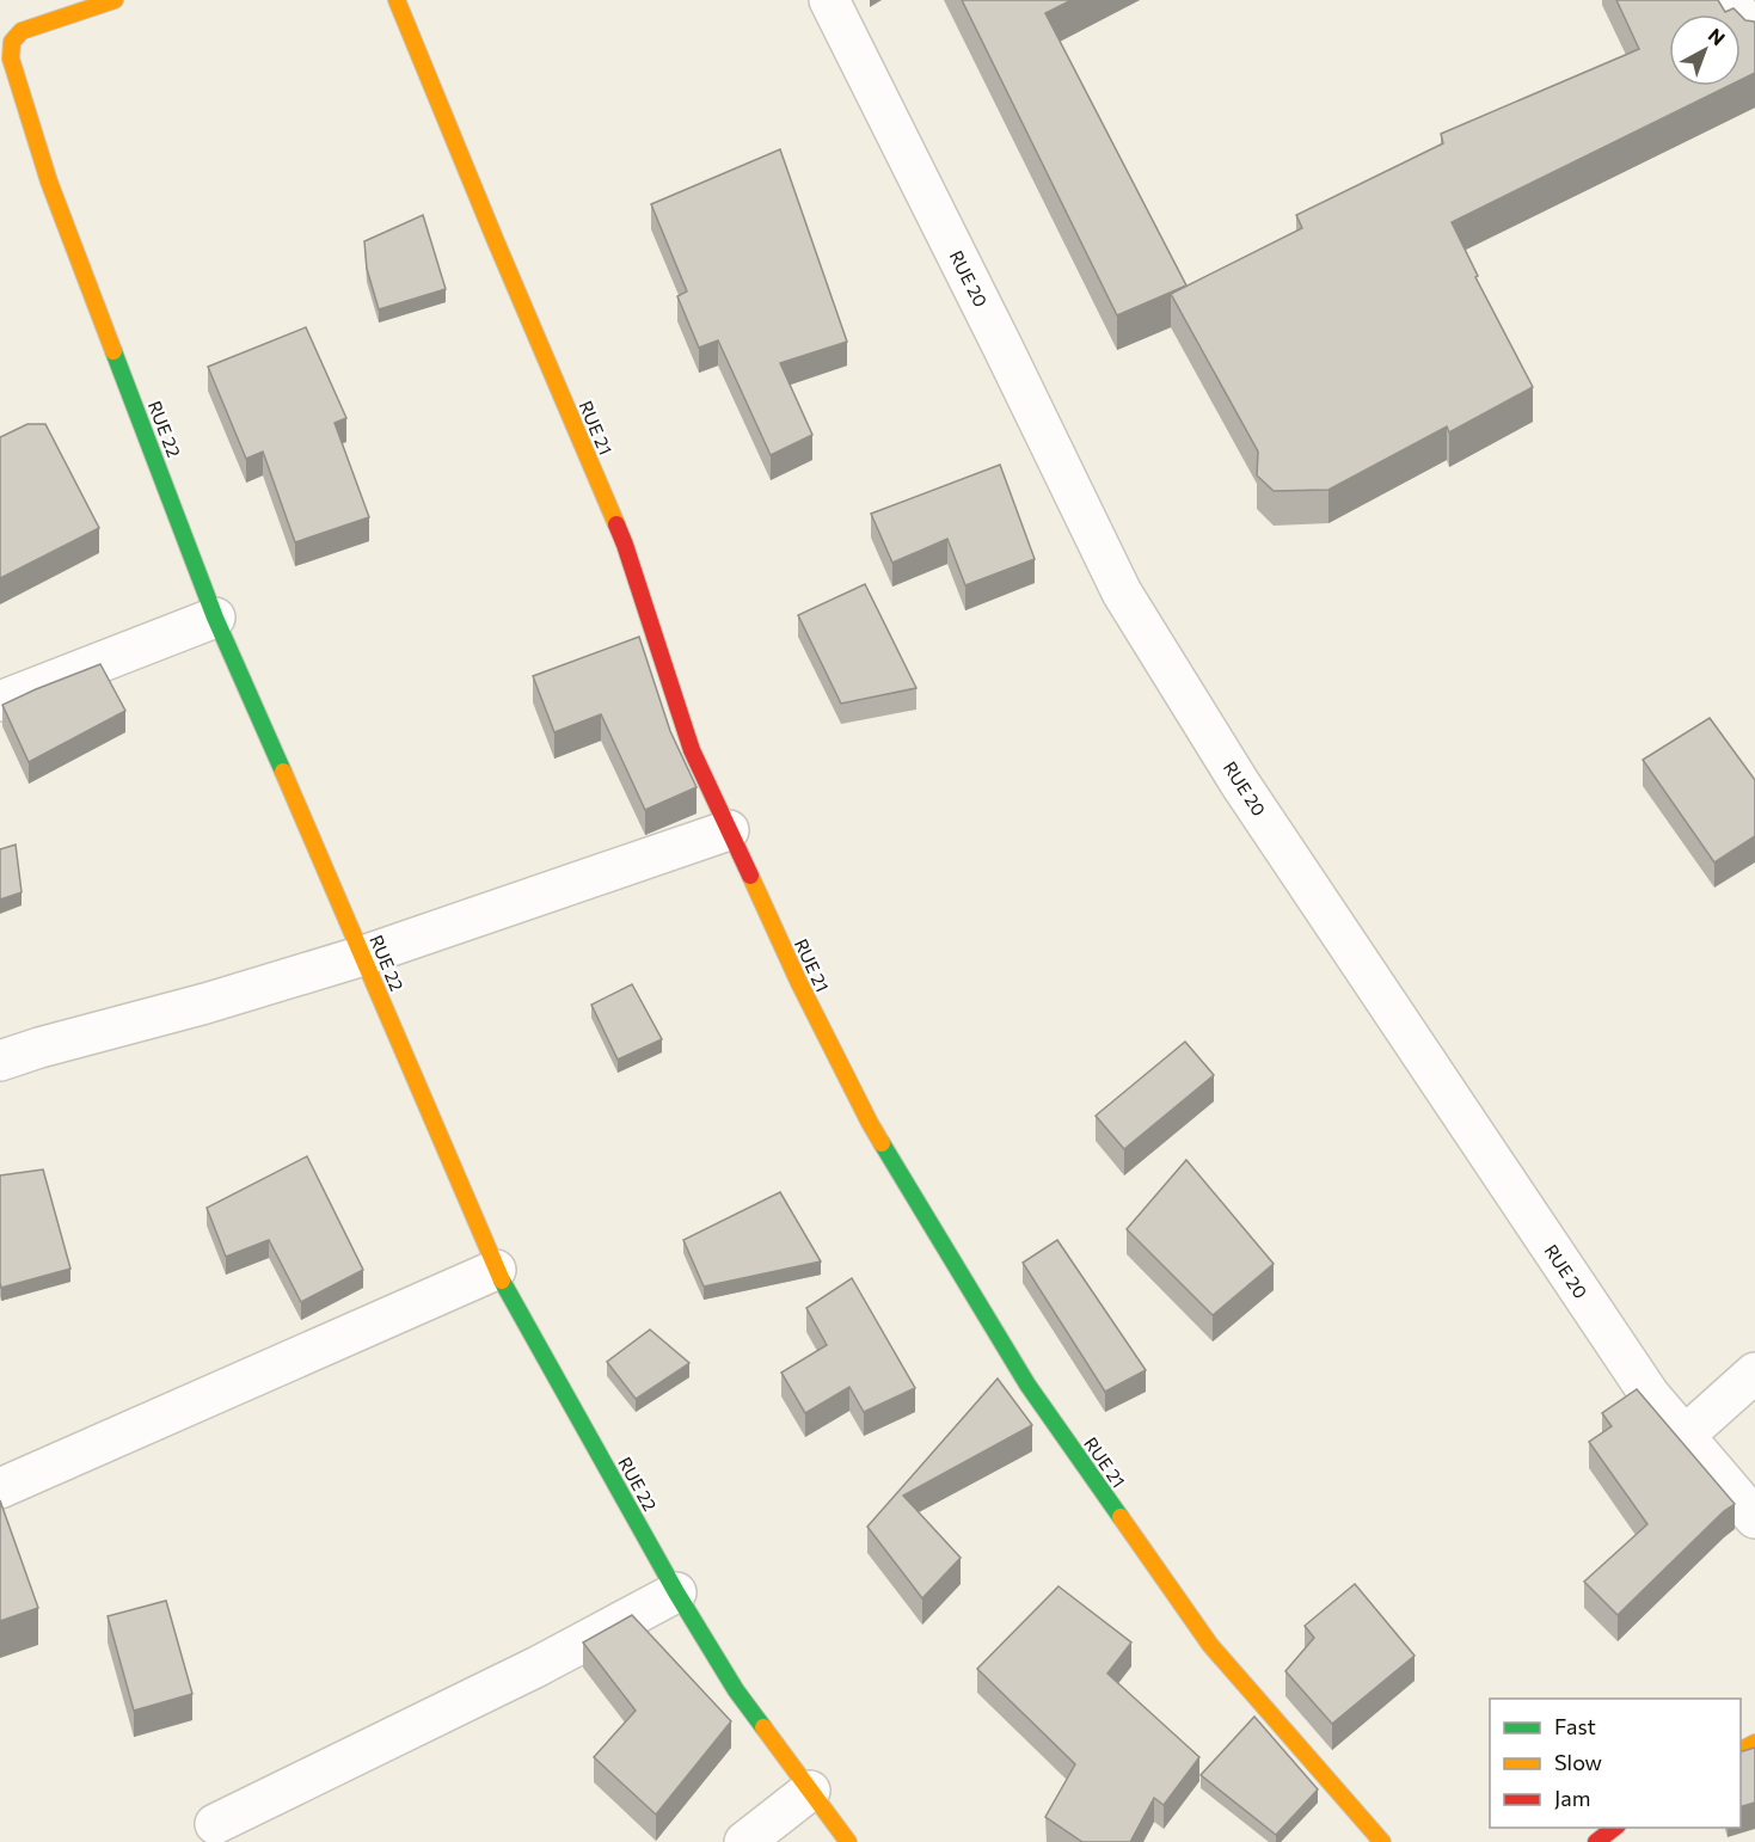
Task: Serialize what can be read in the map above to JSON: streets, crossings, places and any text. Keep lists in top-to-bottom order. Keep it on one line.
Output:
{"streets":{"street":["RUE 20","RUE 21","RUE 22"]},"legend":["Fast","Slow","Jam"],"north":"top right"}
